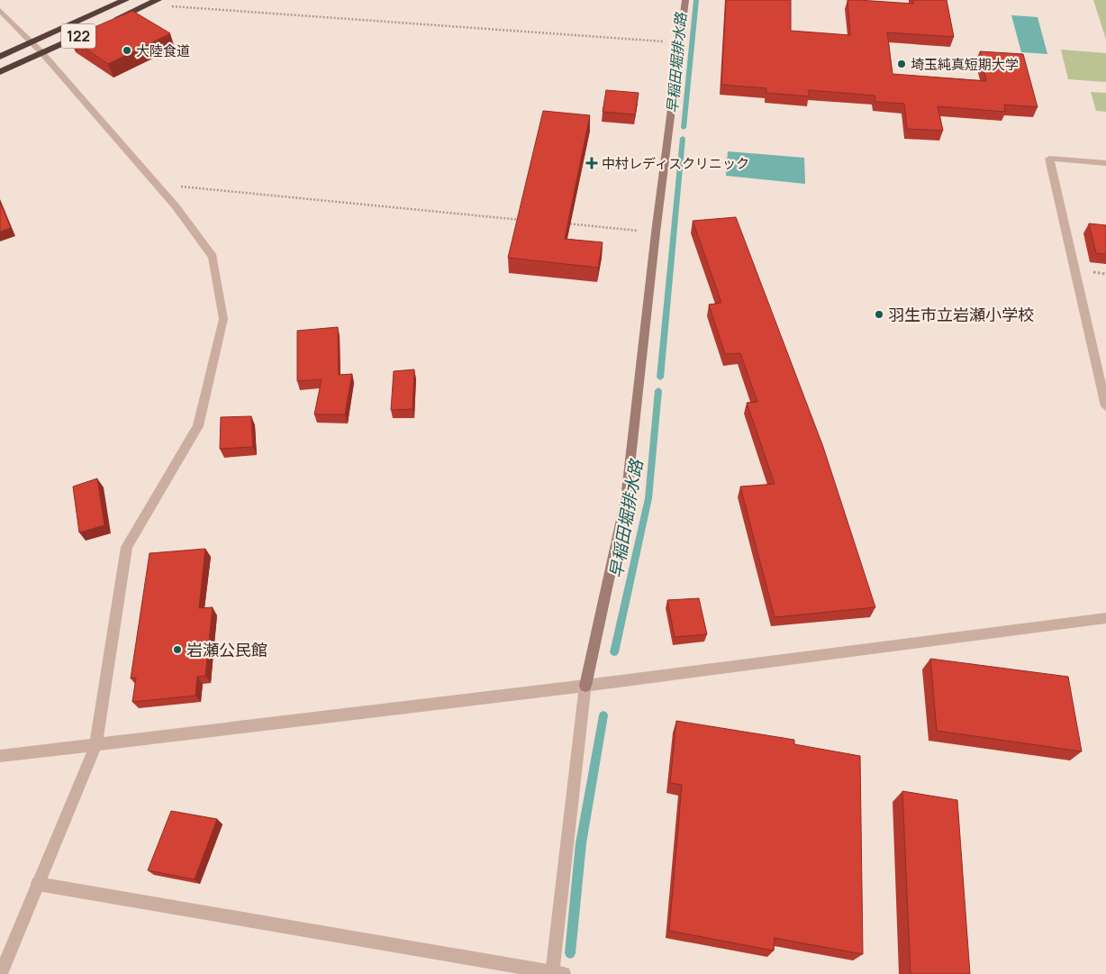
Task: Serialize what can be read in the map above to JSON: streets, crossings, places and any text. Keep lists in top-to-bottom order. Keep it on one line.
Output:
{"streets":{"highway":["122"]},"water":["早稲田堀排水路"],"places":{"other":["大陸食道","埼玉純真短期大学","羽生市立岩瀬小学校","岩瀬公民館"],"health":["中村レディスクリニック"]}}
